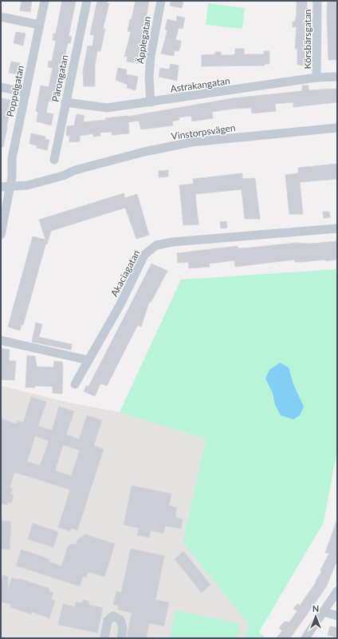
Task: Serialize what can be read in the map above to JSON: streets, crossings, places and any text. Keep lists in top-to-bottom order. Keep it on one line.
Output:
{"streets":{"street":["Körsbärsgatan","Äpplegatan","Pärongatan","Astrakangatan","Poppelgatan","Vinstorpsvägen","Akaciagatan"]},"crossings":[["Körsbärsgatan","Astrakangatan"],["Äpplegatan","Astrakangatan"],["Pärongatan","Astrakangatan"],["Poppelgatan","Vinstorpsvägen"]],"north":"top"}
